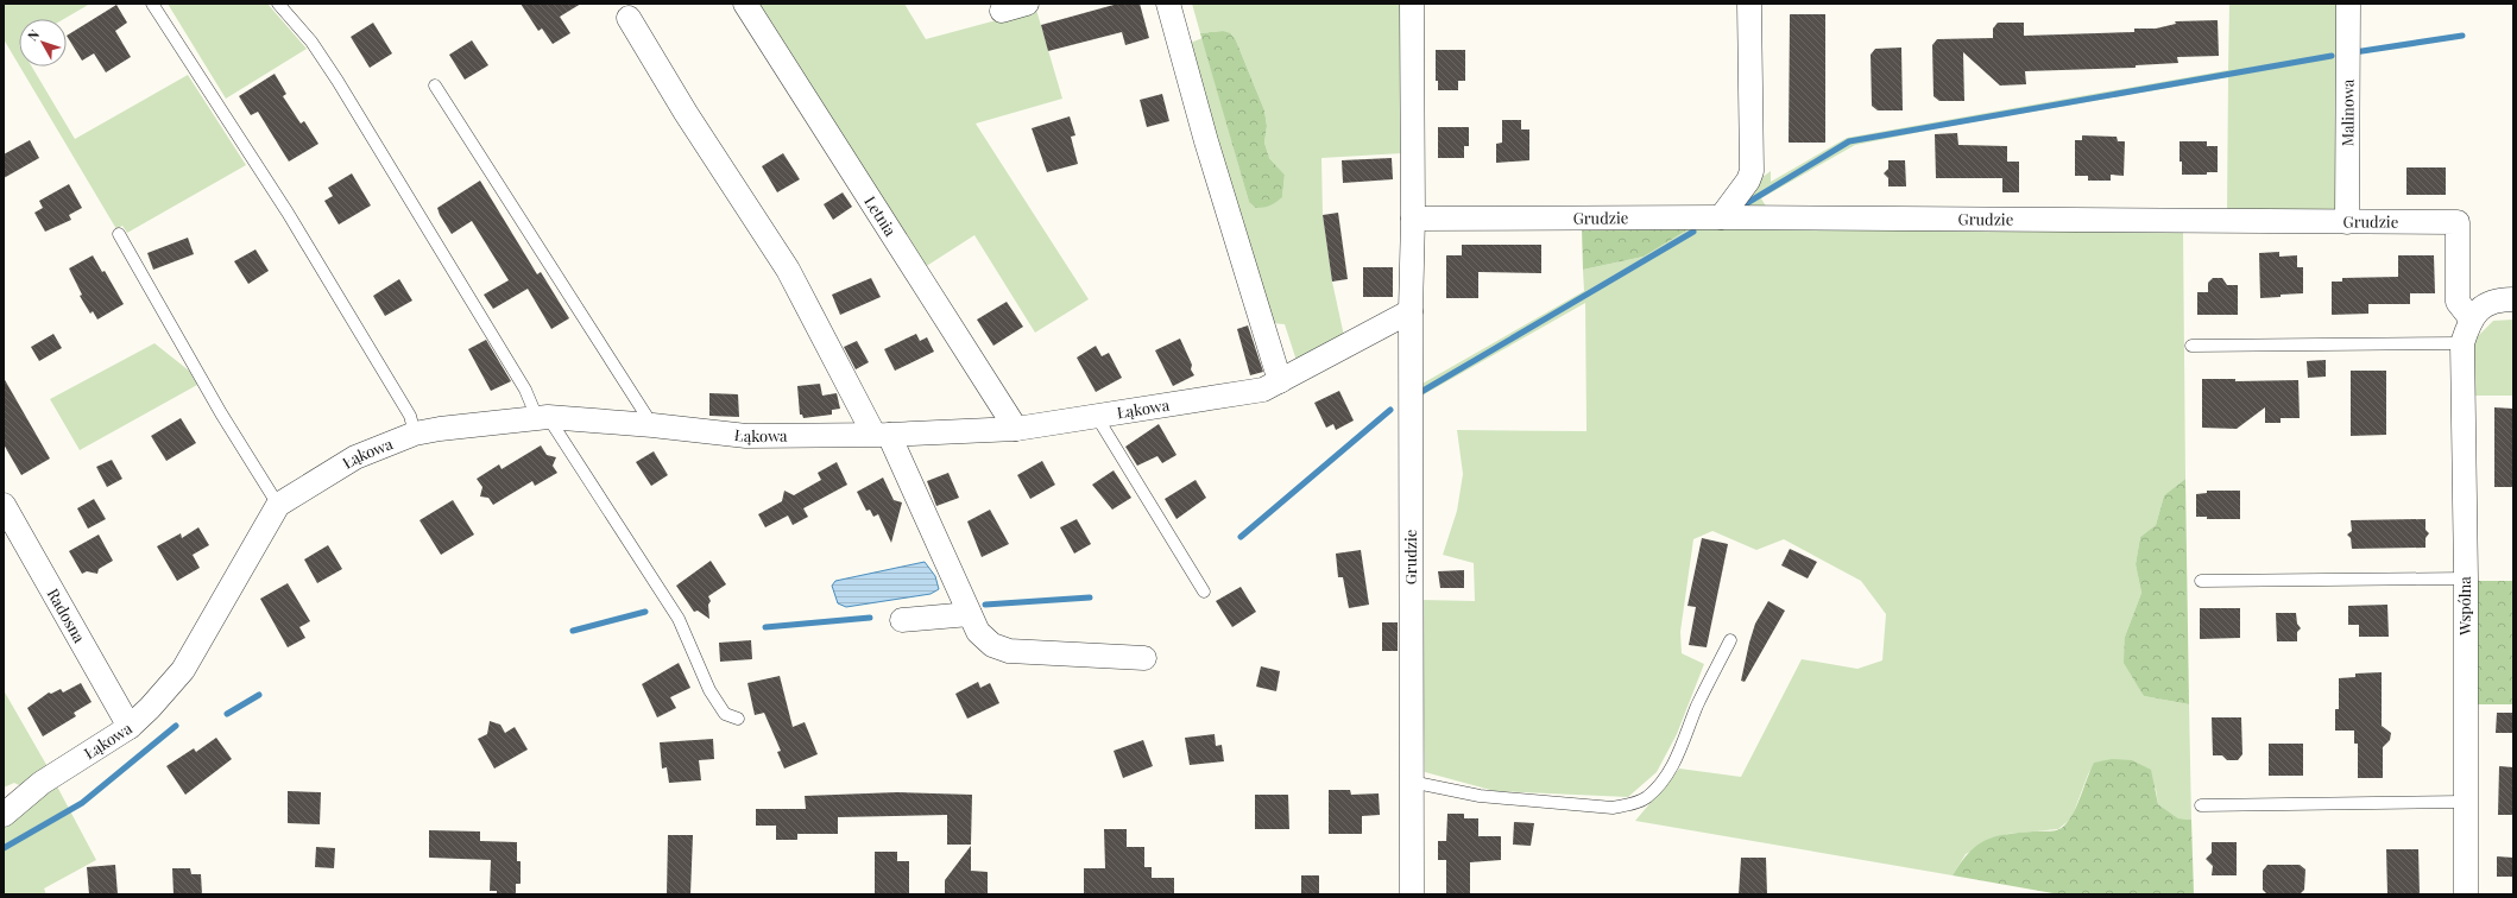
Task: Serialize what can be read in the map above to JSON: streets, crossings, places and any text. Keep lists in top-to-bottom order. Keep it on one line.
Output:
{"streets":{"street":["Malinowa","Letnia","Grudzie","Łąkowa","Wspólna","Radosna"]},"crossings":[["Malinowa","Grudzie"],["Letnia","Łąkowa"],["Grudzie","Łąkowa"],["Grudzie","Wspólna"],["Łąkowa","Radosna"]],"north":"top left"}
